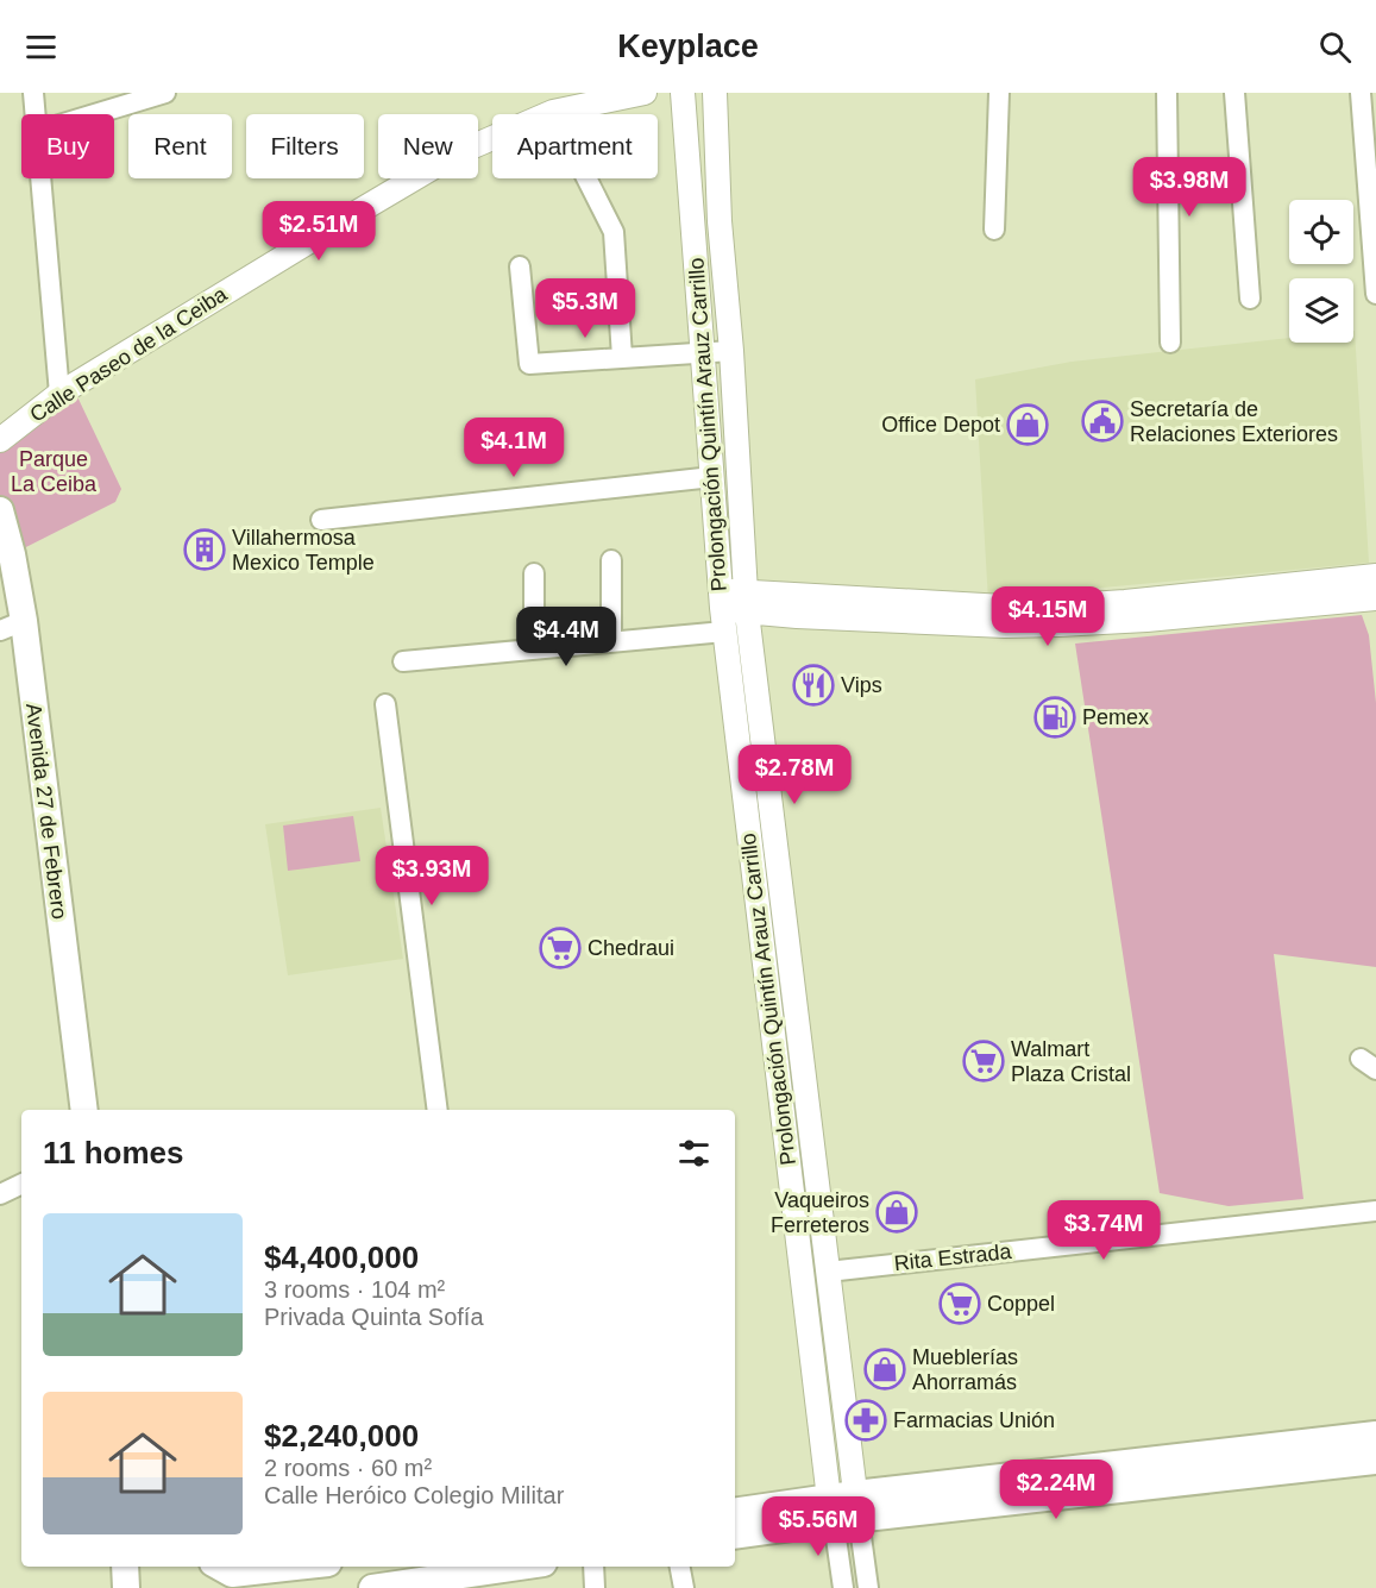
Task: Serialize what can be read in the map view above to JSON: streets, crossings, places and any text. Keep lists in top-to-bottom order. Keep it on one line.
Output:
{"streets":{"main road":["Avenida 27 de Febrero"],"street":["Calle Paseo de la Ceiba","Prolongación Quintín Arauz Carrillo","Rita Estrada"]},"crossings":[["Prolongación Quintín Arauz Carrillo","Rita Estrada"]],"parks":["Parque La Ceiba"],"places":{"public building":["Secretaría de Relaciones Exteriores"],"shop":["Office Depot","Vaqueiros Ferreteros","Mueblerías Ahorramás"],"building":["Villahermosa Mexico Temple"],"restaurant":["Vips"],"fuel station":["Pemex"],"supermarket":["Chedraui","Walmart Plaza Cristal","Coppel"],"pharmacy":["Farmacias Unión"]},"page":{"header":"Keyplace","chip":["Buy","Rent","Filters","New","Apartment"],"price":["$3.98M","$2.51M","$5.3M","$4.1M","$4.15M","$4.4M","$2.78M","$3.93M","$3.74M","$2.24M","$5.56M"],"heading":"11 homes","list":[{"name":"$4,400,000","note":"3 rooms · 104 m² · Privada Quinta Sofía"},{"name":"$2,240,000","note":"2 rooms · 60 m² · Calle Heróico Colegio Militar"}]}}
